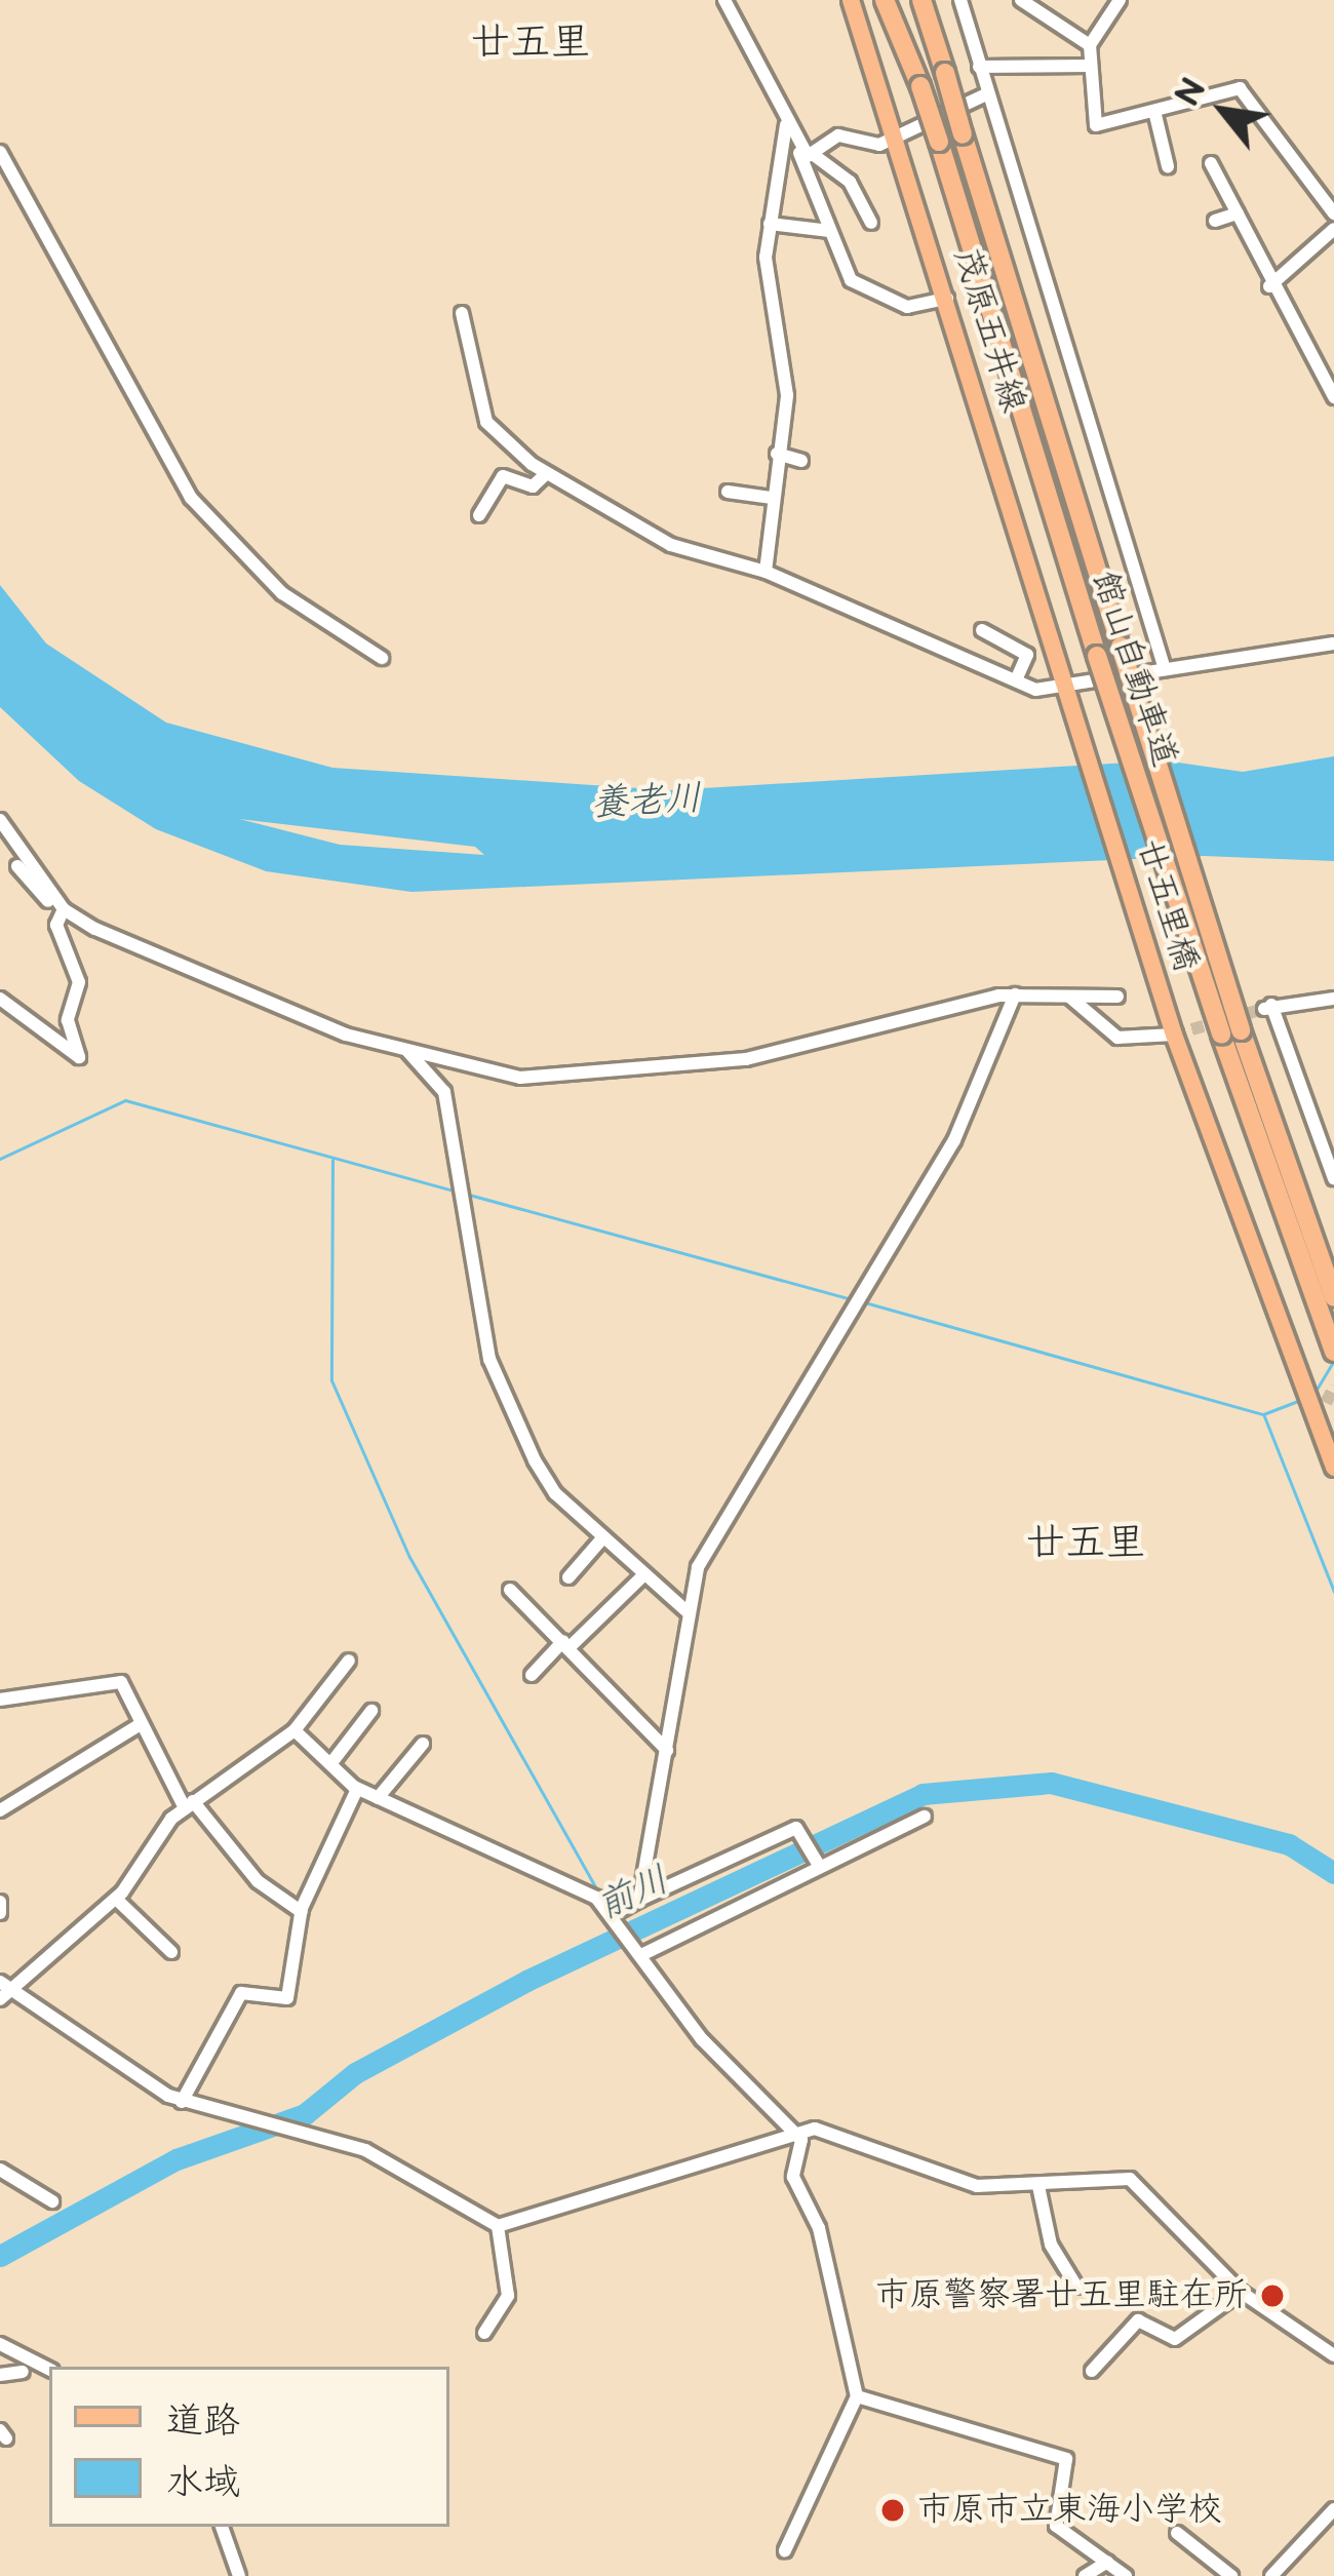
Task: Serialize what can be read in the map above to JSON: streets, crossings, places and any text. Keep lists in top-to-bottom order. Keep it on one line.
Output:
{"streets":{"highway":["館山自動車道"],"main road":["茂原五井線","廿五里橋"]},"crossings":[["茂原五井線","廿五里橋"]],"districts":["廿五里","廿五里"],"water":["養老川","前川"],"places":["市原警察署廿五里駐在所","市原市立東海小学校"],"legend":["道路","水域"],"north":"top left"}
